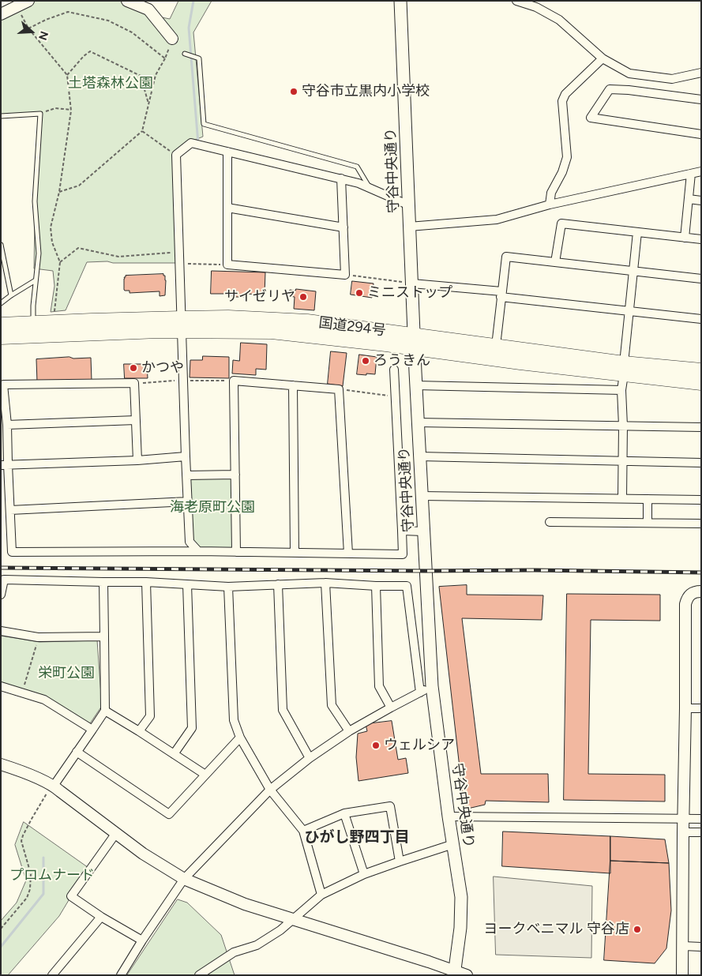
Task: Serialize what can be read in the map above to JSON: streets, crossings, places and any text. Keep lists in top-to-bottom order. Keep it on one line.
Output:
{"streets":{"highway":["国道294号"],"main road":["守谷中央通り"]},"crossings":[["守谷中央通り","国道294号"]],"districts":["ひがし野四丁目"],"parks":["土塔森林公園","海老原町公園","栄町公園","プロムナード"],"places":["守谷市立黒内小学校","ミニストップ","サイゼリヤ","ろうきん","かつや","ウェルシア","ヨークベニマル 守谷店"],"north":"right"}
